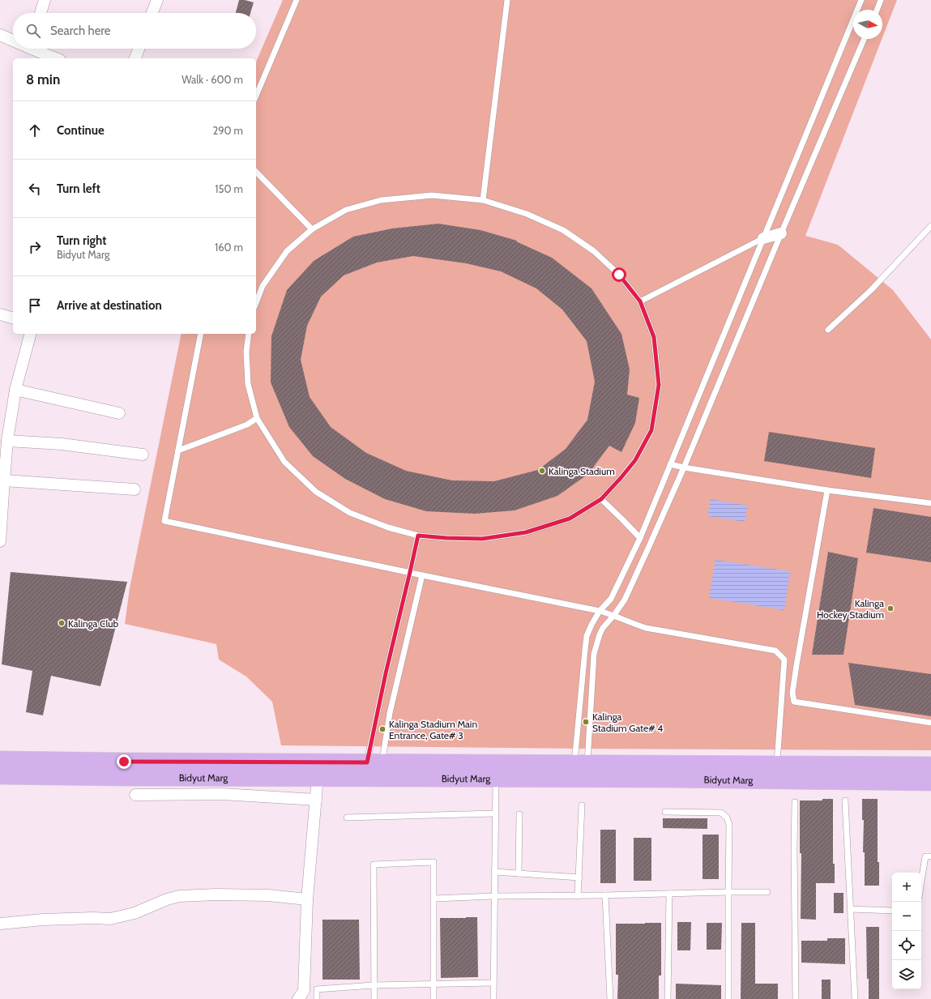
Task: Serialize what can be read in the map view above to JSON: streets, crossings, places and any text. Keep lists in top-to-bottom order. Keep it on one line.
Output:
{"streets":{"main road":["Bidyut Marg"]},"places":["Kalinga Stadium","Kalinga Hockey Stadium","Kalinga Club","Kalinga Stadium Gate# 4","Kalinga Stadium Main Entrance, Gate# 3"],"north":"right","page":{"search":"Search here","heading":["8 min","Walk · 600 m"],"list":[["Continue","290 m"],["Turn left","150 m"],["Turn right","Bidyut Marg","160 m"],"Arrive at destination"],"map_buttons":["+","−"]}}
